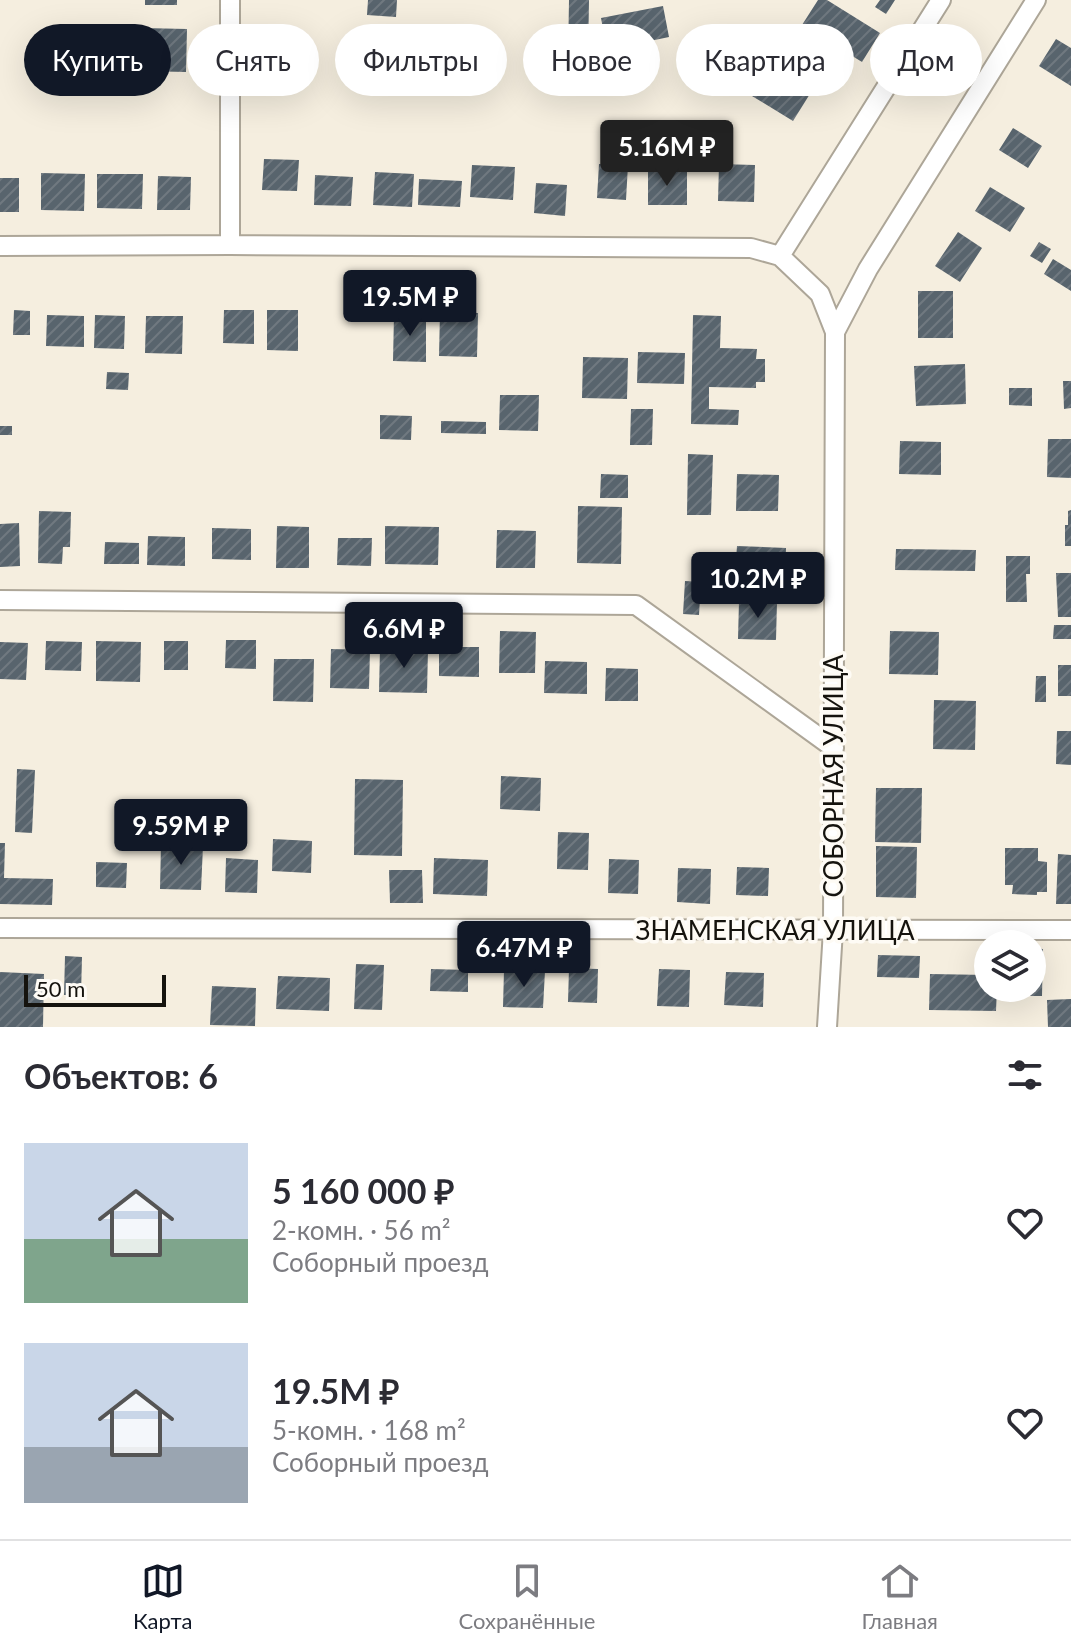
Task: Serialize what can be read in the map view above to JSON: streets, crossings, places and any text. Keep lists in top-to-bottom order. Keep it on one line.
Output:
{"streets":{"street":["СОБОРНАЯ УЛИЦА","ЗНАМЕНСКАЯ УЛИЦА"]},"crossings":[["СОБОРНАЯ УЛИЦА","ЗНАМЕНСКАЯ УЛИЦА"]],"scale_bar":"50 m","page":{"chip":["Купить","Снять","Фильтры","Новое","Квартира","Дом"],"price":["5.16M ₽","19.5M ₽","10.2M ₽","6.6M ₽","9.59M ₽","6.47M ₽"],"scale":"50 m","heading":"Объектов: 6","list":[{"name":"5 160 000 ₽","note":"2-комн. · 56 m² · Соборный проезд"},{"name":"19.5M ₽","note":"5-комн. · 168 m² · Соборный проезд"}],"tabs":["Карта","Сохранённые","Главная"]}}
